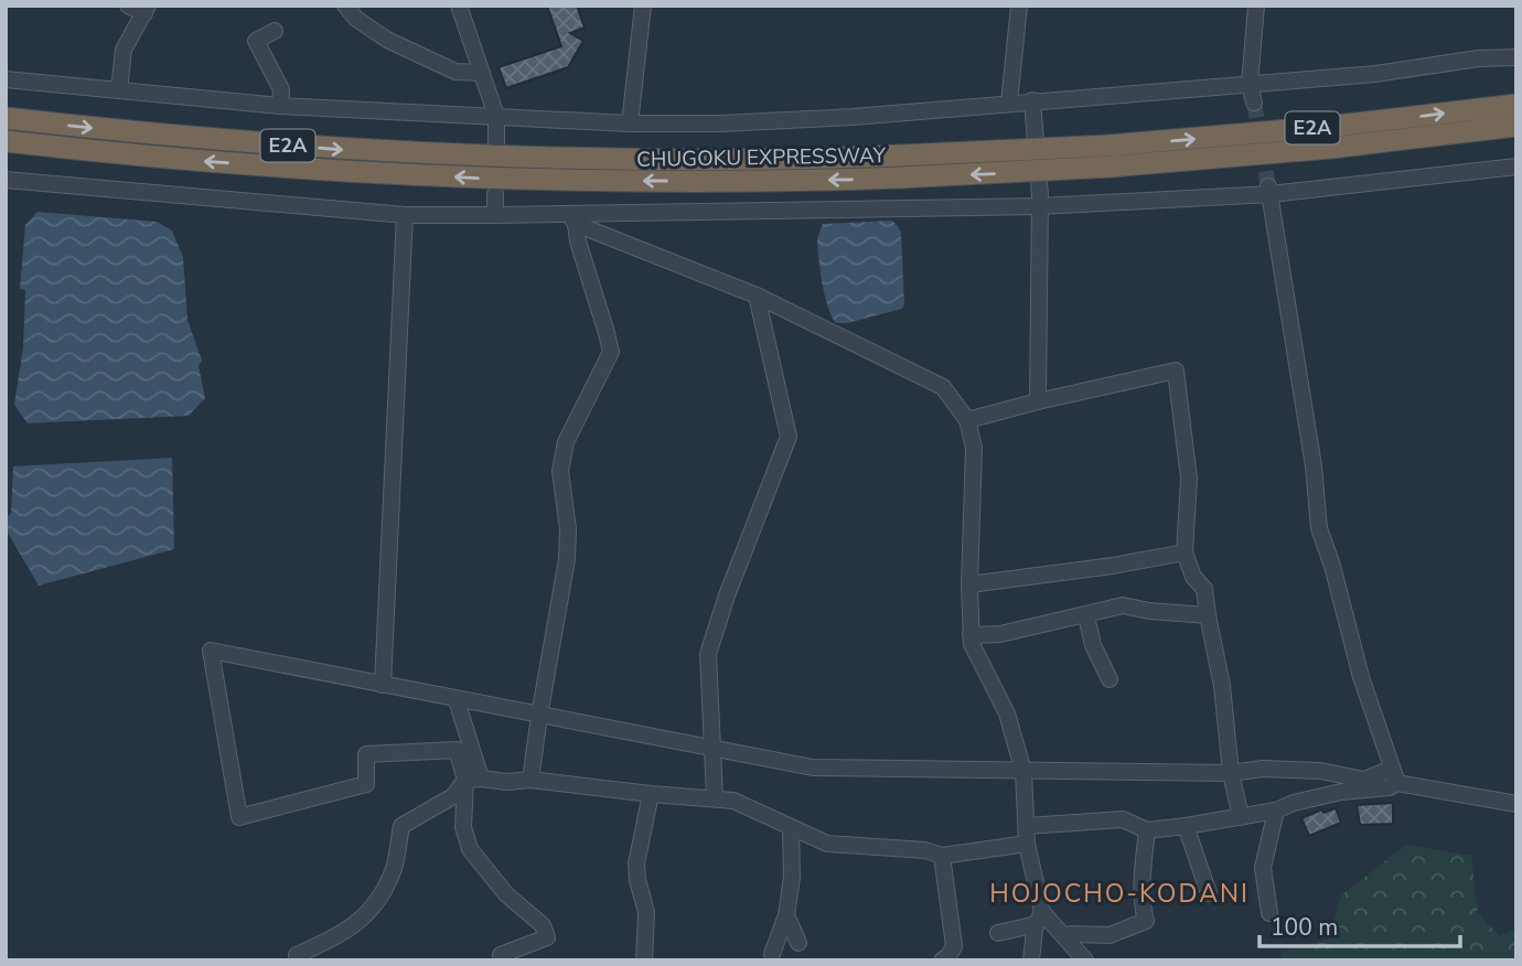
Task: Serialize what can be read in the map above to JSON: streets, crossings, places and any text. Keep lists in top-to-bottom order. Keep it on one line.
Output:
{"streets":{"highway":["E2A","CHUGOKU EXPRESSWAY"]},"districts":["HOJOCHO-KODANI"],"scale_bar":"100 m"}
